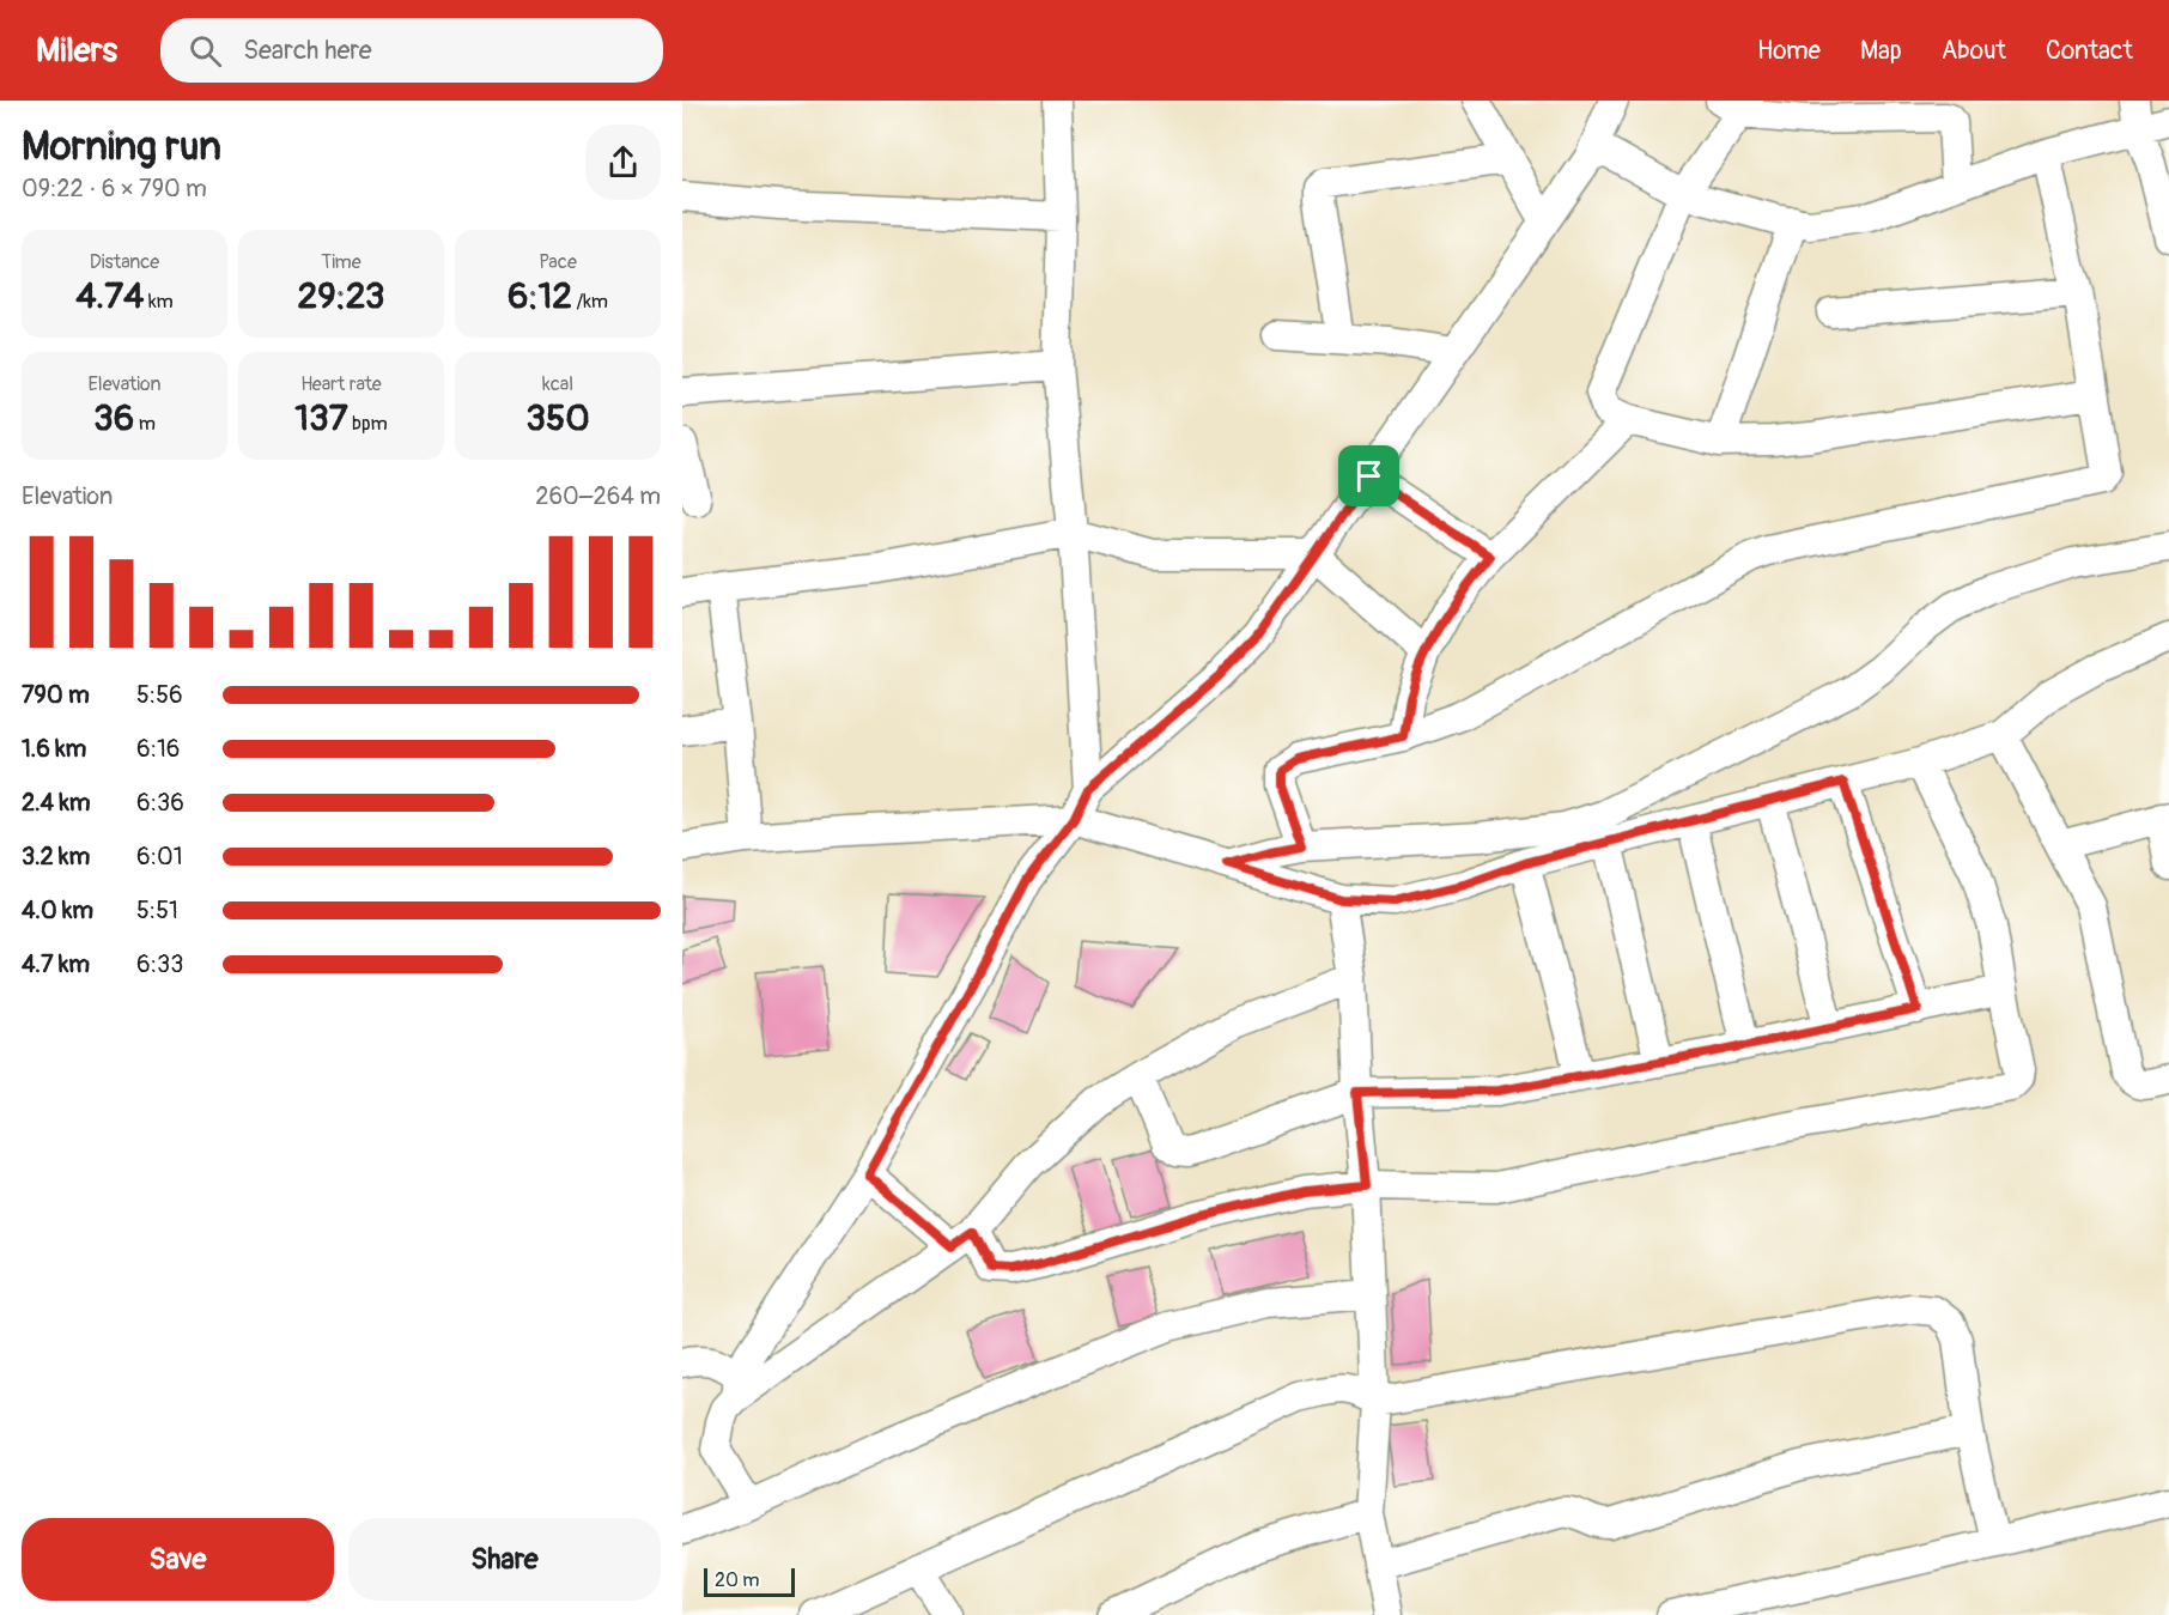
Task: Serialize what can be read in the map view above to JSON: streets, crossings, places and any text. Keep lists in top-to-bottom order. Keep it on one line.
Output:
{"scale_bar":"20 m","page":{"header":"Milers","search":"Search here","nav":["Home","Map","About","Contact"],"heading":["Morning run","09:22 · 6 × 790 m"],"stats":[["Distance","4.74 km"],["Time","29:23"],["Pace","6:12 /km"],["Elevation","36 m"],["Heart rate","137 bpm"],["kcal","350"]],"chart":["Elevation","260–264 m"],"list":[{"name":"790 m","note":"5:56"},{"name":"1.6 km","note":"6:16"},{"name":"2.4 km","note":"6:36"},{"name":"3.2 km","note":"6:01"},{"name":"4.0 km","note":"5:51"},{"name":"4.7 km","note":"6:33"}],"buttons":["Save","Share"],"scale":"20 m"}}
